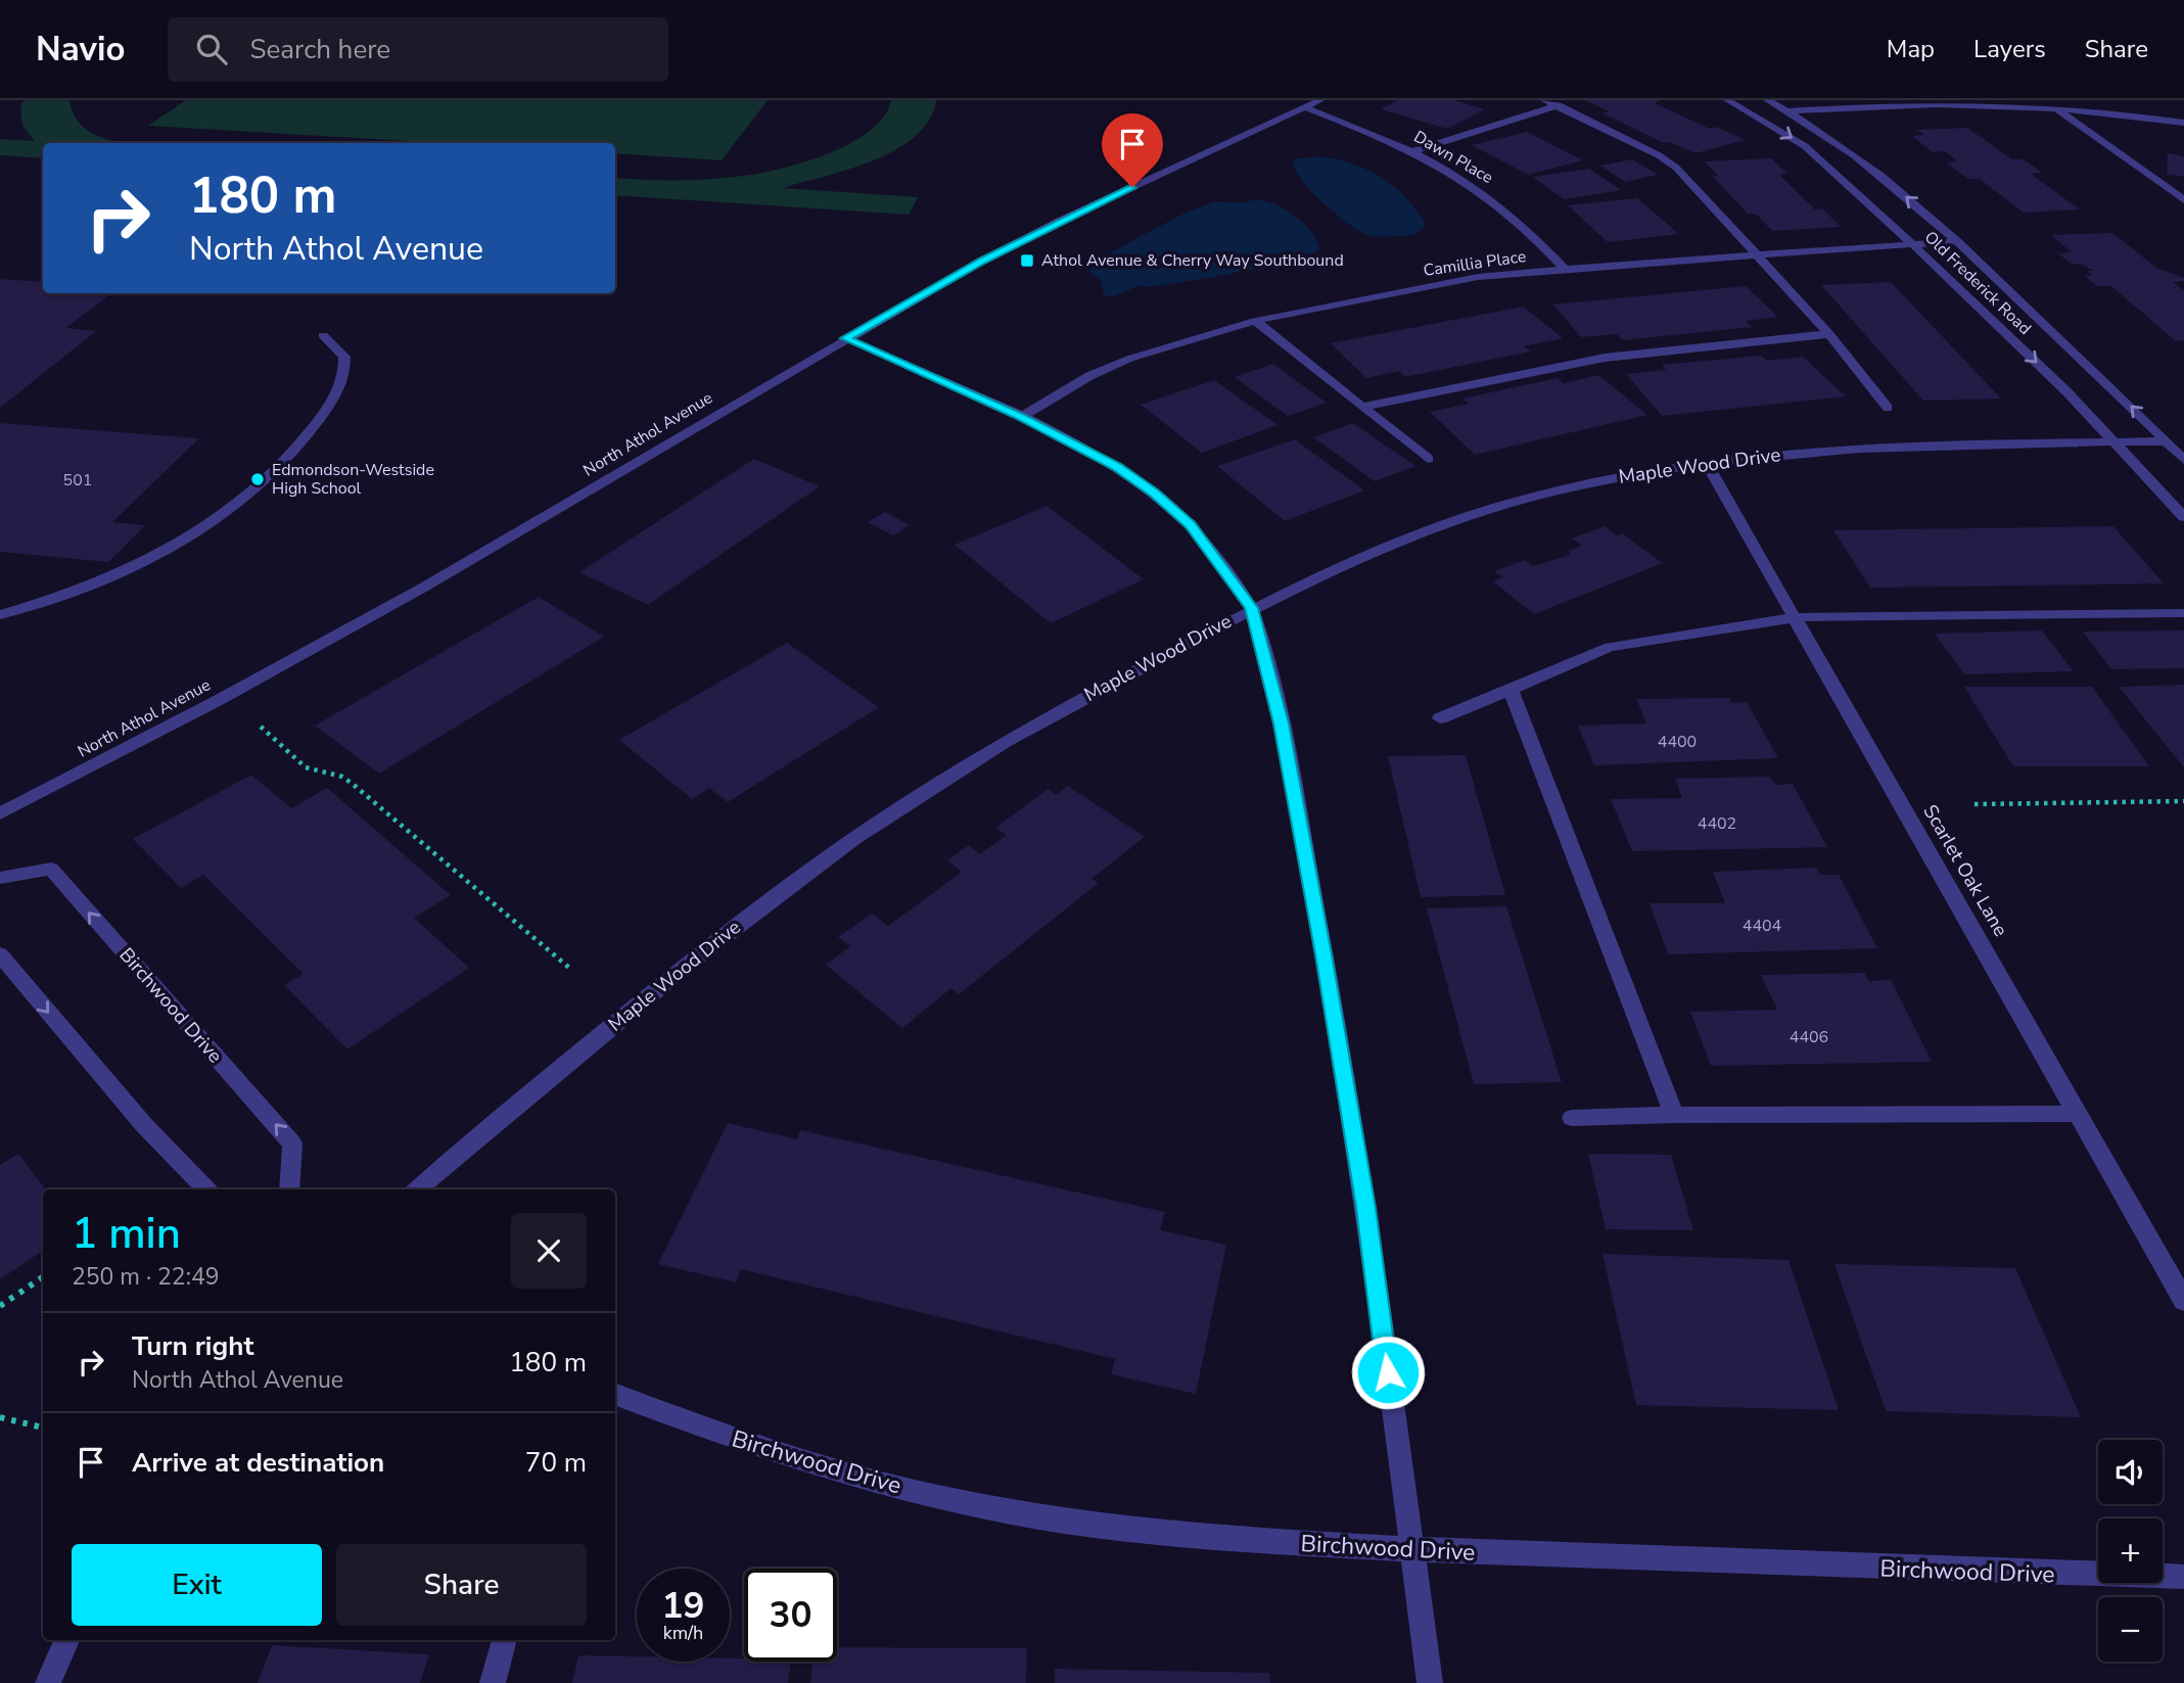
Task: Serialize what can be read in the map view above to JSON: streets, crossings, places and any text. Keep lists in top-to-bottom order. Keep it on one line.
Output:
{"streets":{"street":["Dawn Place","Camillia Place","Old Frederick Road","North Athol Avenue","Maple Wood Drive","Scarlet Oak Lane","Birchwood Drive"]},"crossings":[["Dawn Place","Camillia Place"],["Dawn Place","North Athol Avenue"],["Camillia Place","Old Frederick Road"],["Old Frederick Road","Maple Wood Drive"],["Maple Wood Drive","Scarlet Oak Lane"]],"places":{"transit":["Athol Avenue & Cherry Way Southbound"],"other":["Edmondson-Westside High School"]},"house_numbers":["501","4400","4402","4404","4406"],"page":{"header":"Navio","search":"Search here","nav":["Map","Layers","Share"],"turn":["180 m","North Athol Avenue"],"heading":["1 min","250 m · 22:49"],"list":[{"name":"Turn right","note":"North Athol Avenue","value":"180 m"},{"name":"Arrive at destination","value":"70 m"}],"map_buttons":["+","−"],"buttons":["Exit","Share"],"speed":"19 km/h","limit":"30"}}
